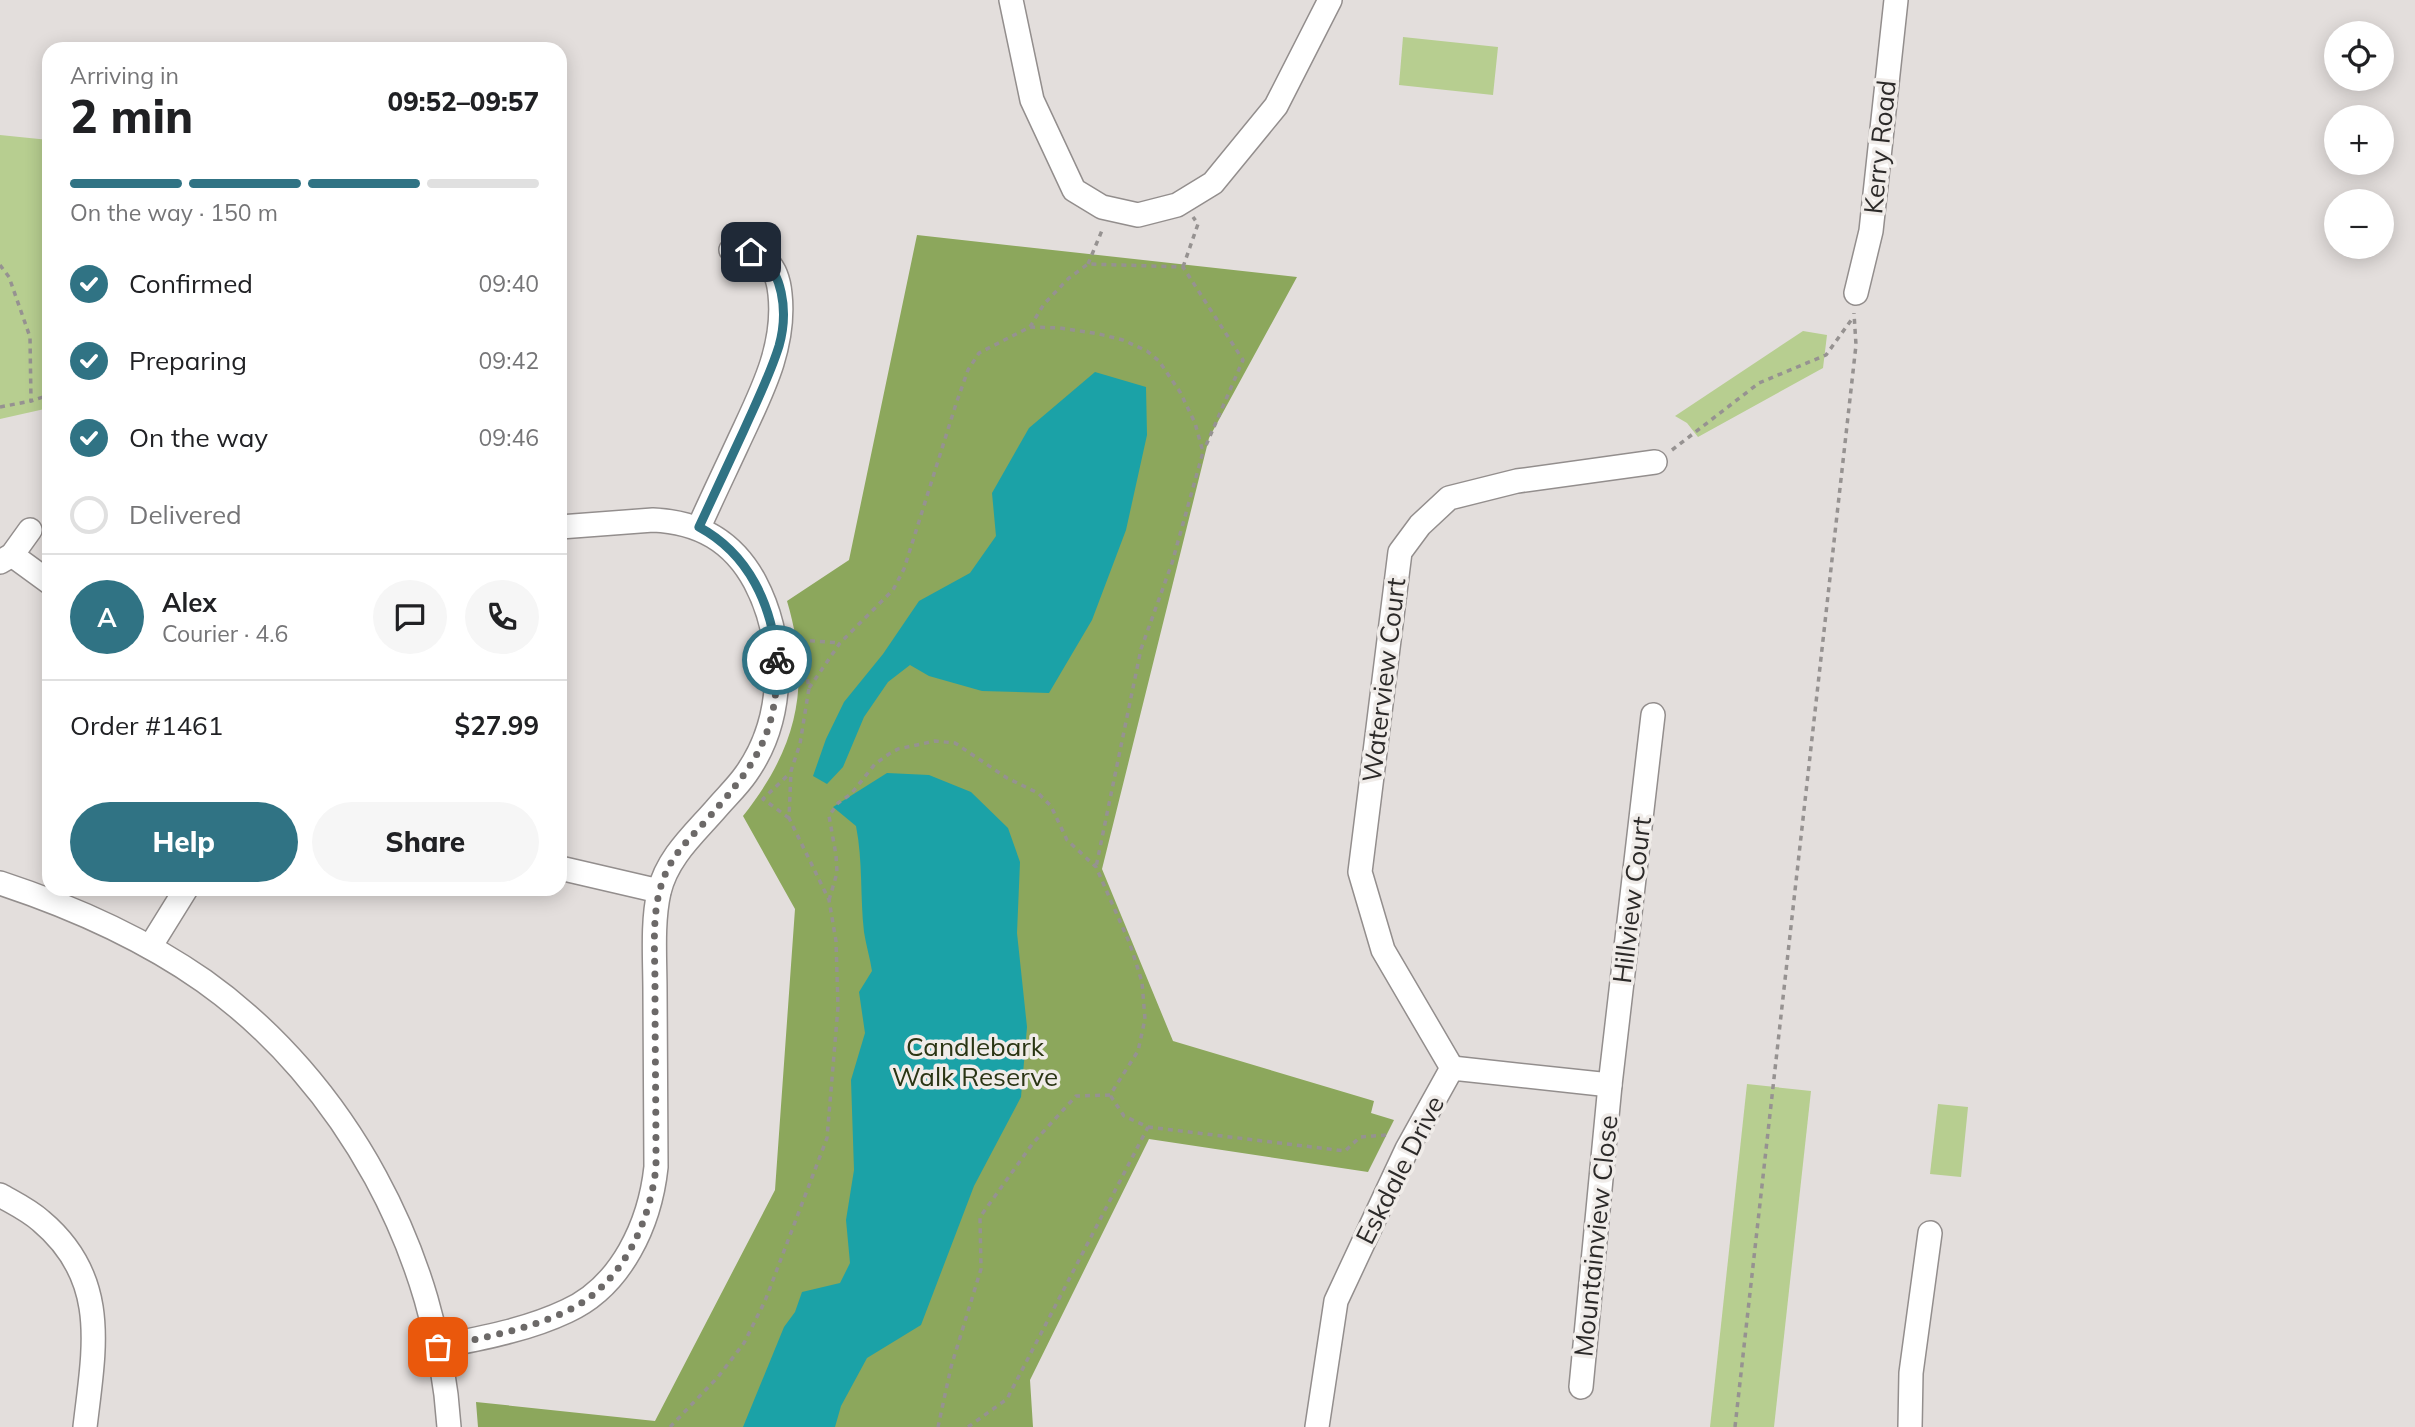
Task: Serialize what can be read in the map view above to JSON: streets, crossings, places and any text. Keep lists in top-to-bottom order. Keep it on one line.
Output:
{"streets":{"street":["Kerry Road","Waterview Court","Hillview Court","Eskdale Drive","Mountainview Close"]},"crossings":[["Waterview Court","Eskdale Drive"],["Hillview Court","Eskdale Drive"],["Hillview Court","Mountainview Close"],["Eskdale Drive","Mountainview Close"]],"parks":["Candlebark Walk Reserve"],"page":{"map_buttons":["+","−"],"heading":["2 min","Arriving in","09:52–09:57"],"panel":["Alex","Courier · 4.6","Order #1461","$27.99"],"bar":"On the way · 150 m","list":[["Confirmed","09:40"],["Preparing","09:42"],["On the way","09:46"],"Delivered"],"round":"A","buttons":["Help","Share"]}}
